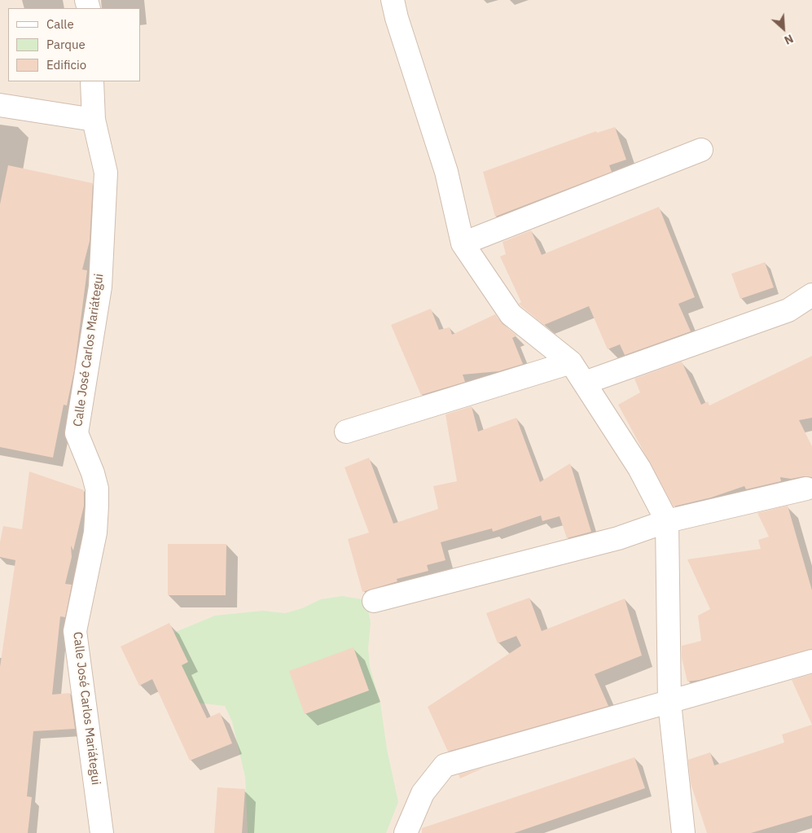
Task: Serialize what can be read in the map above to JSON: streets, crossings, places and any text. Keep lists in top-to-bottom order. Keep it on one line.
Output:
{"streets":{"street":["Calle José Carlos Mariátegui"]},"legend":["Calle","Parque","Edificio"],"north":"bottom right"}
